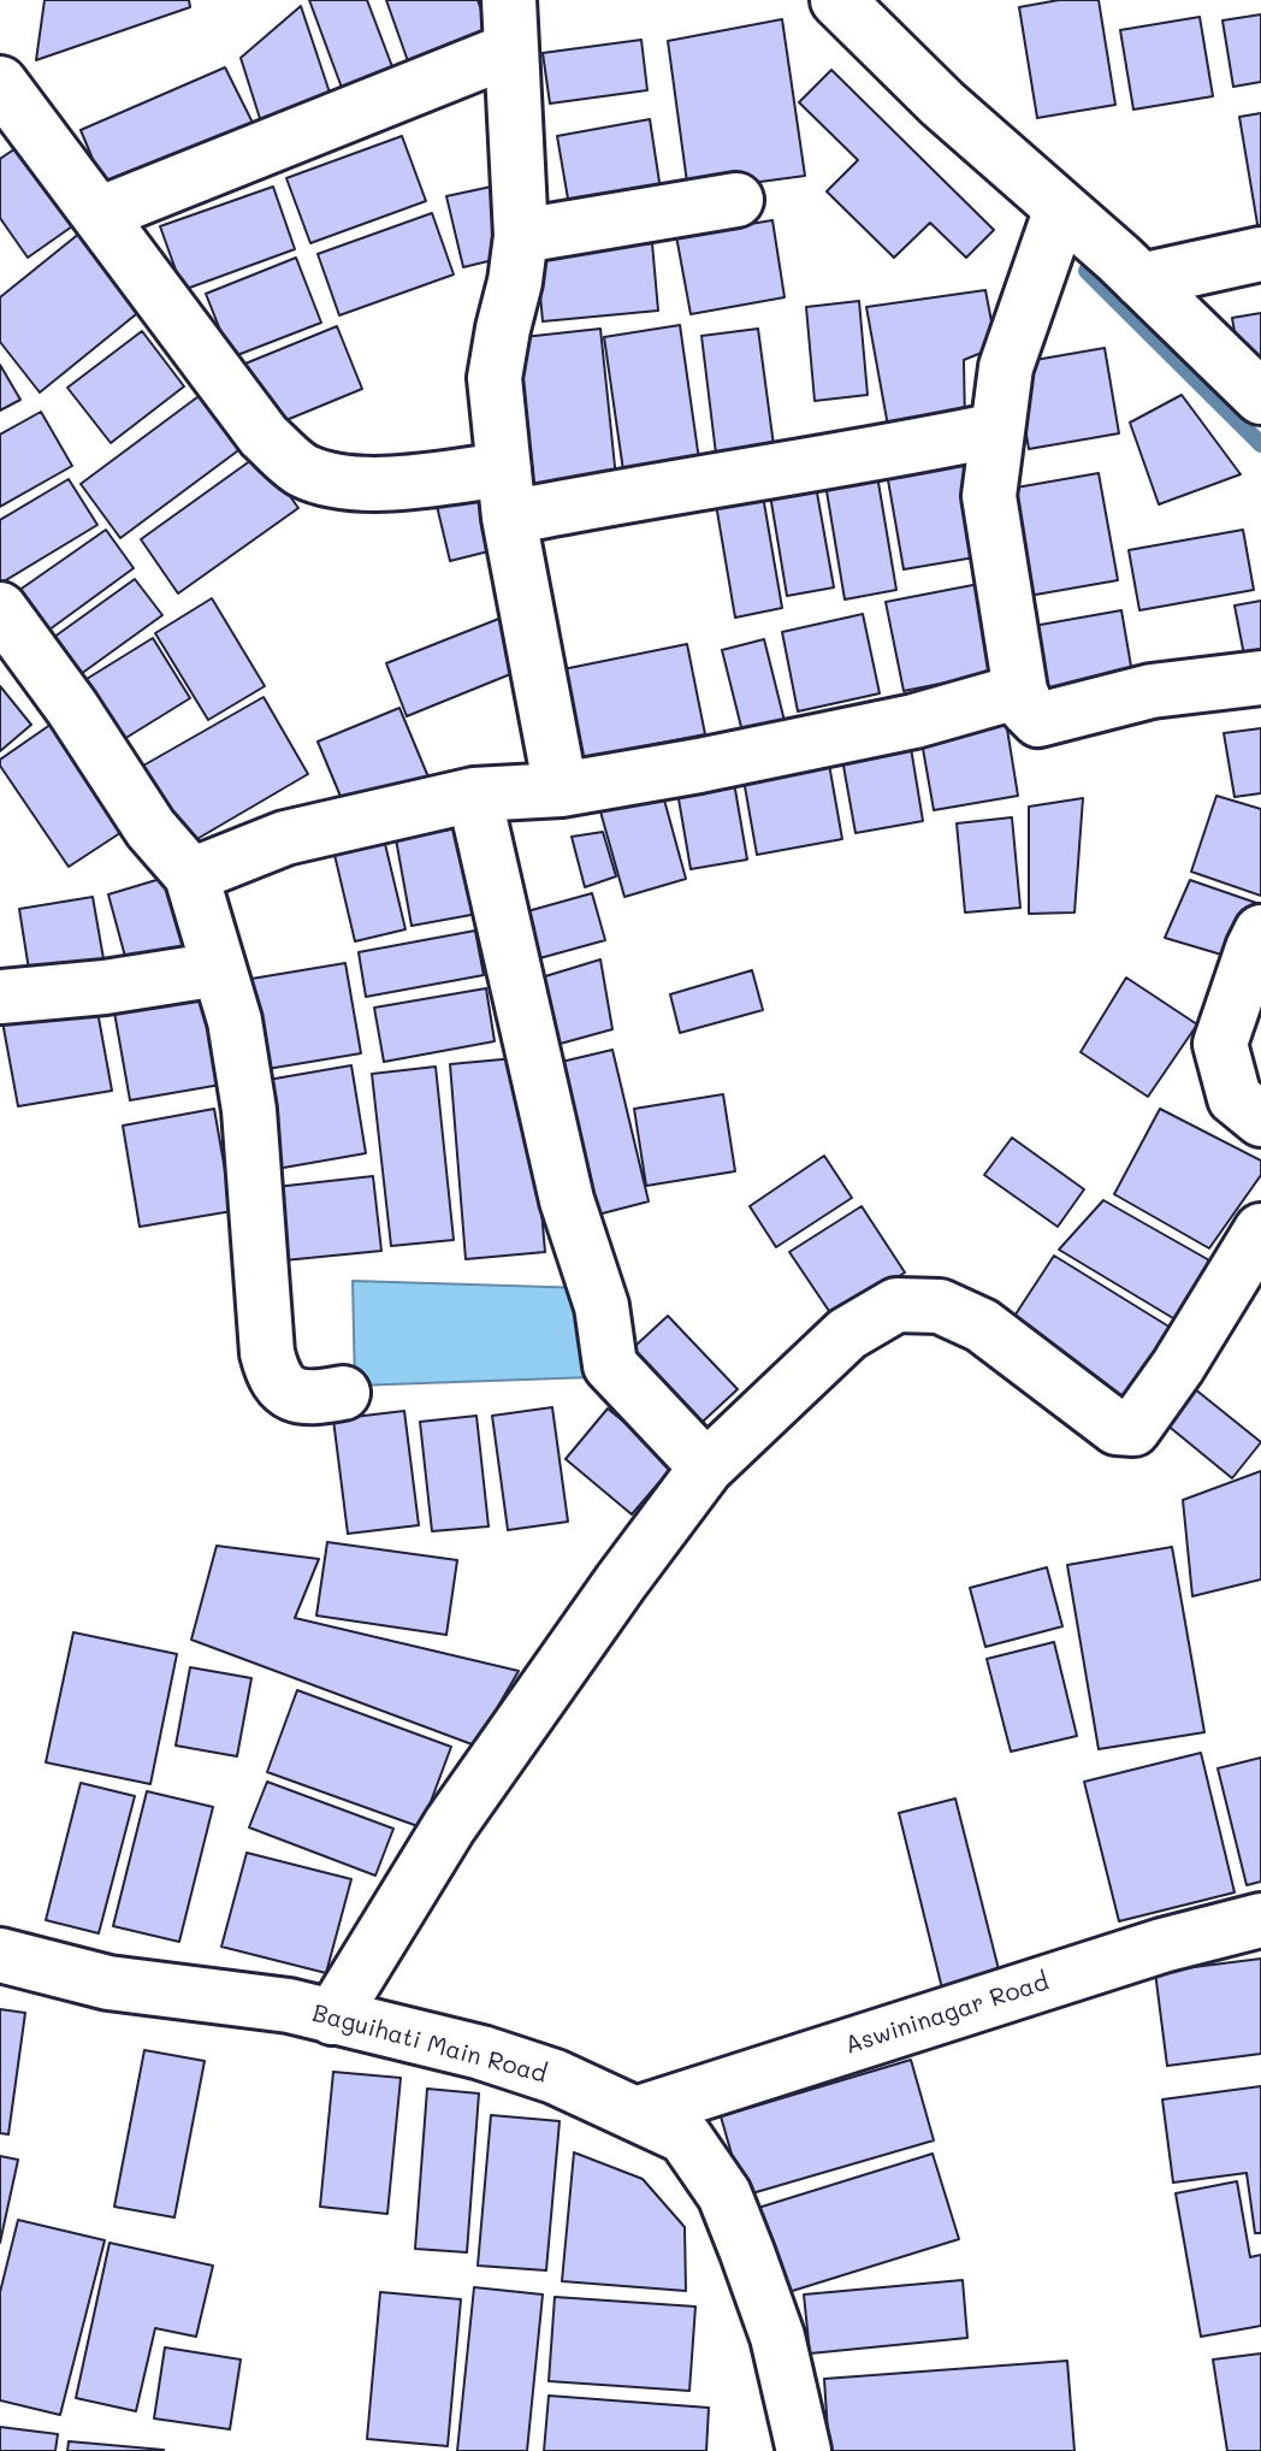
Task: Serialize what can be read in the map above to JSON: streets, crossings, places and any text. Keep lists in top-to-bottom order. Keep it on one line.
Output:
{"streets":{"street":["Aswininagar Road","Baguihati Main Road"]},"crossings":[["Aswininagar Road","Baguihati Main Road"]]}
